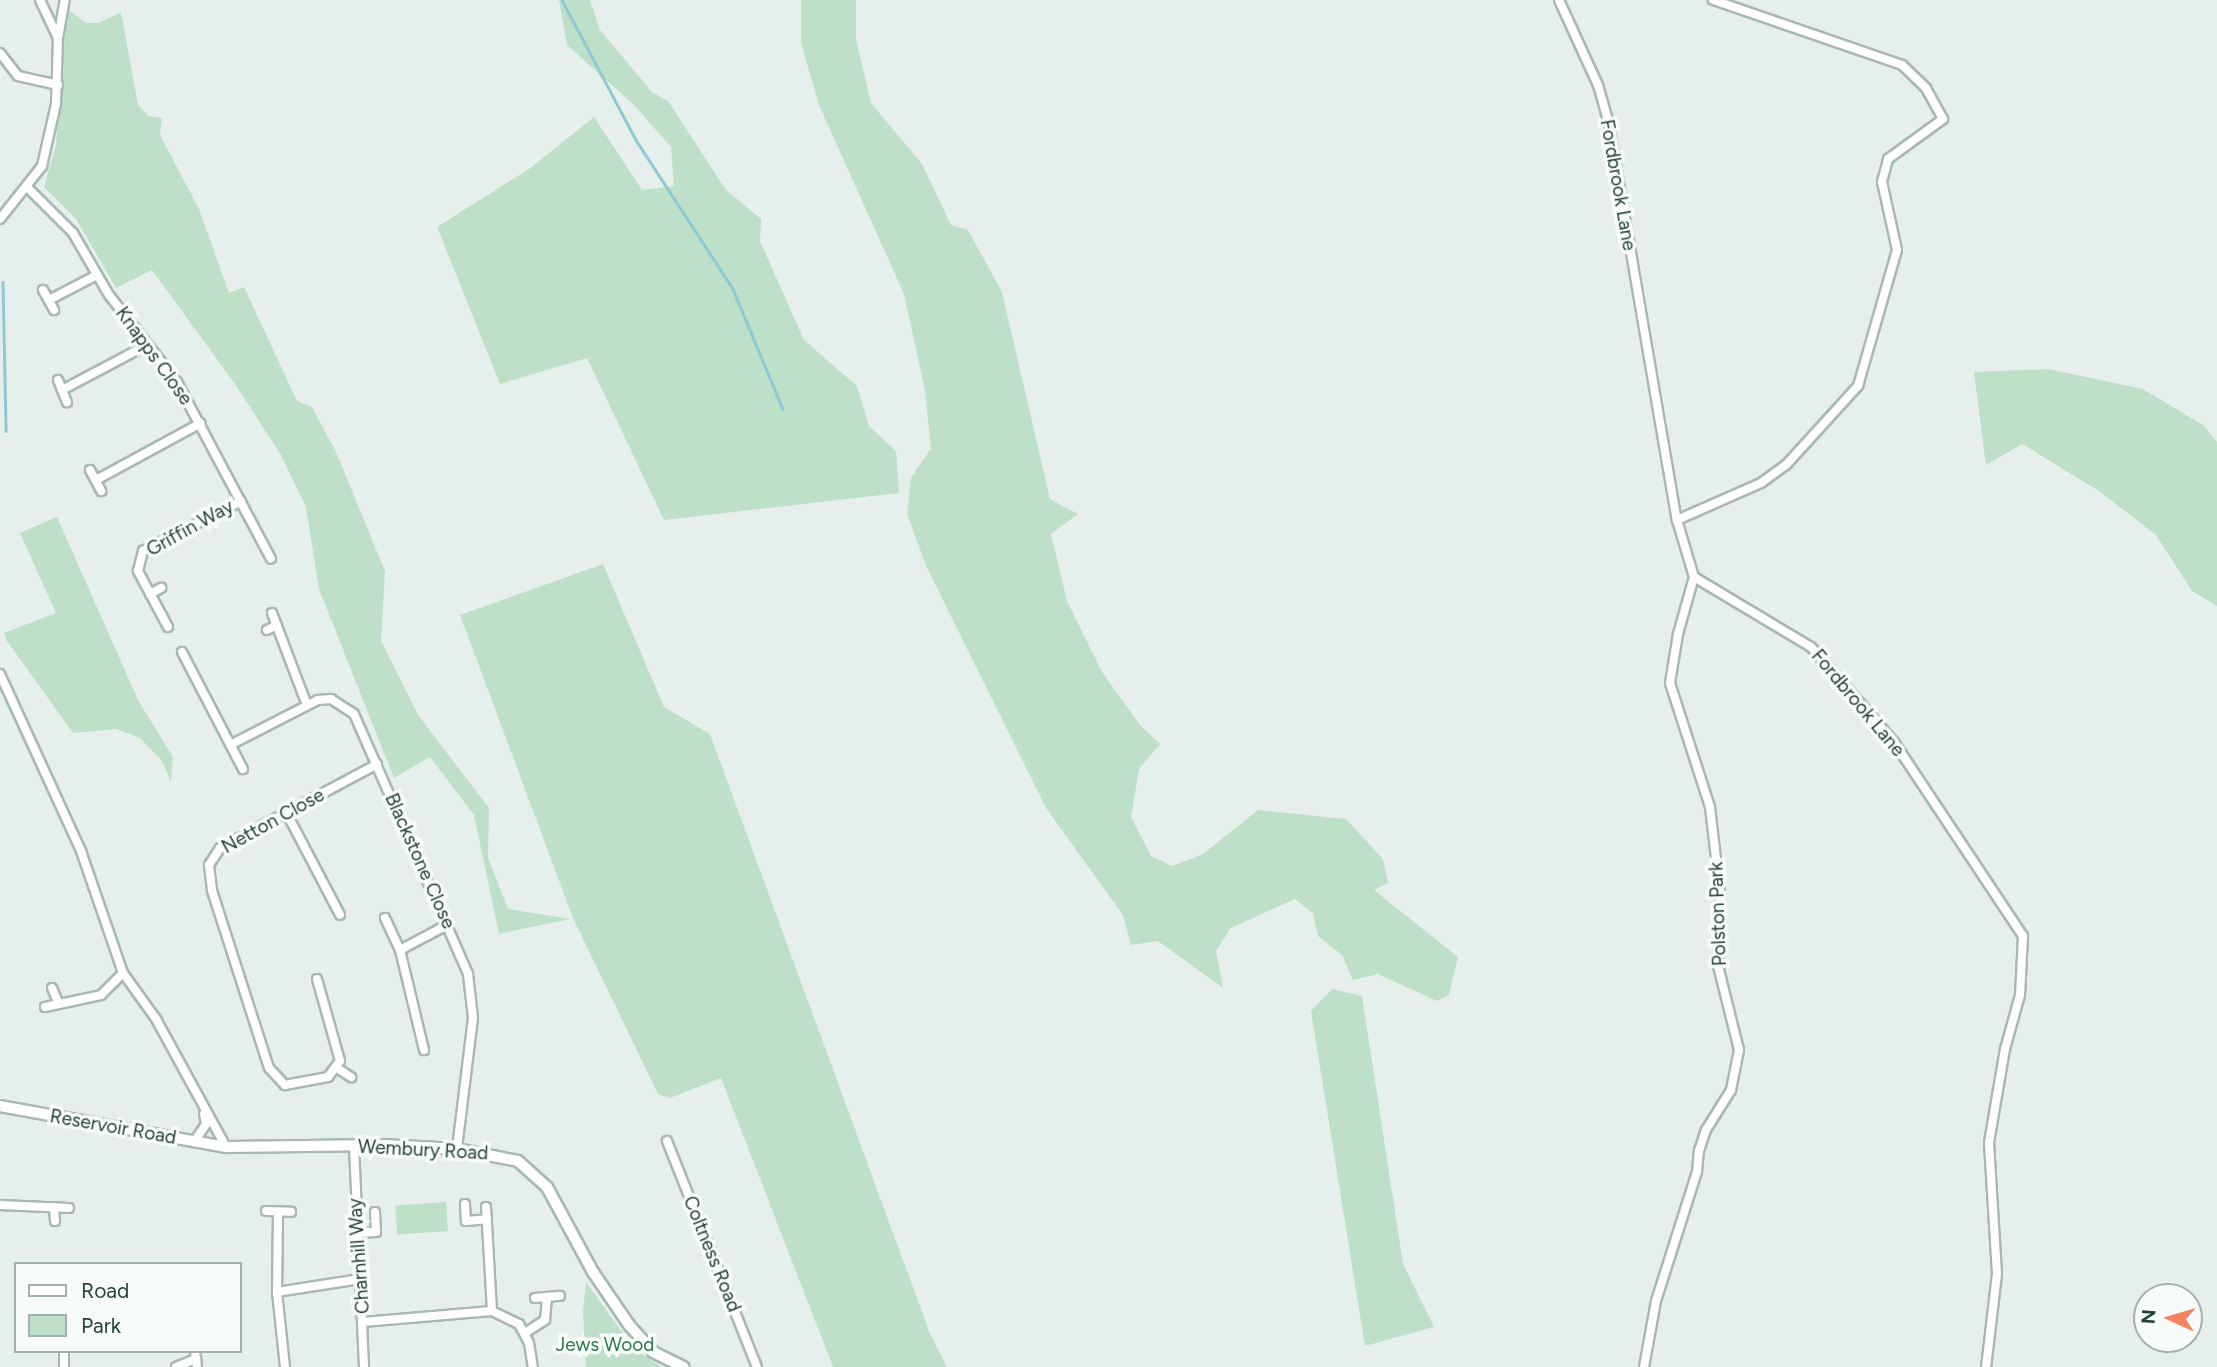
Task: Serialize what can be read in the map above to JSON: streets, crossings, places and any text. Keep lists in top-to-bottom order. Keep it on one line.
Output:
{"streets":{"street":["Fordbrook Lane","Knapps Close","Griffin Way","Netton Close","Blackstone Close","Polston Park","Reservoir Road","Wembury Road","Coltness Road","Charnhill Way"]},"crossings":[["Fordbrook Lane","Polston Park"],["Knapps Close","Griffin Way"],["Netton Close","Blackstone Close"],["Blackstone Close","Wembury Road"],["Reservoir Road","Wembury Road"],["Wembury Road","Charnhill Way"]],"parks":["Jews Wood"],"legend":["Road","Park"],"north":"left"}
